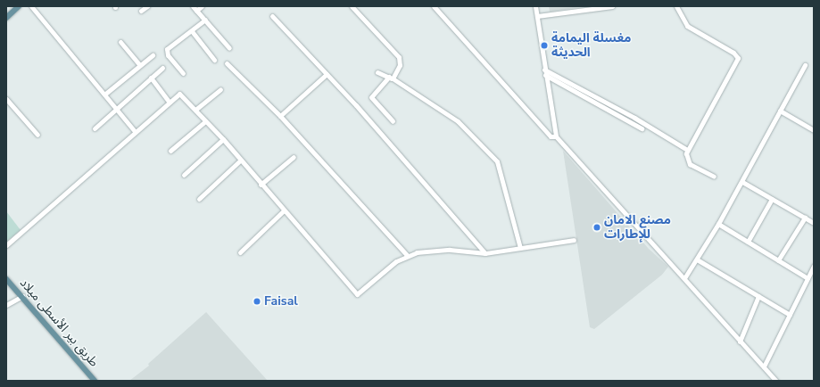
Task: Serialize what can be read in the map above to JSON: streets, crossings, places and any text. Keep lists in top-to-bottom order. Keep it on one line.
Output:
{"streets":{"main road":["طريق بير الأسطى ميلاد"]},"places":["مغسلة اليمامة الحديثة","مصنع الامان للإطارات","Faisal"]}
